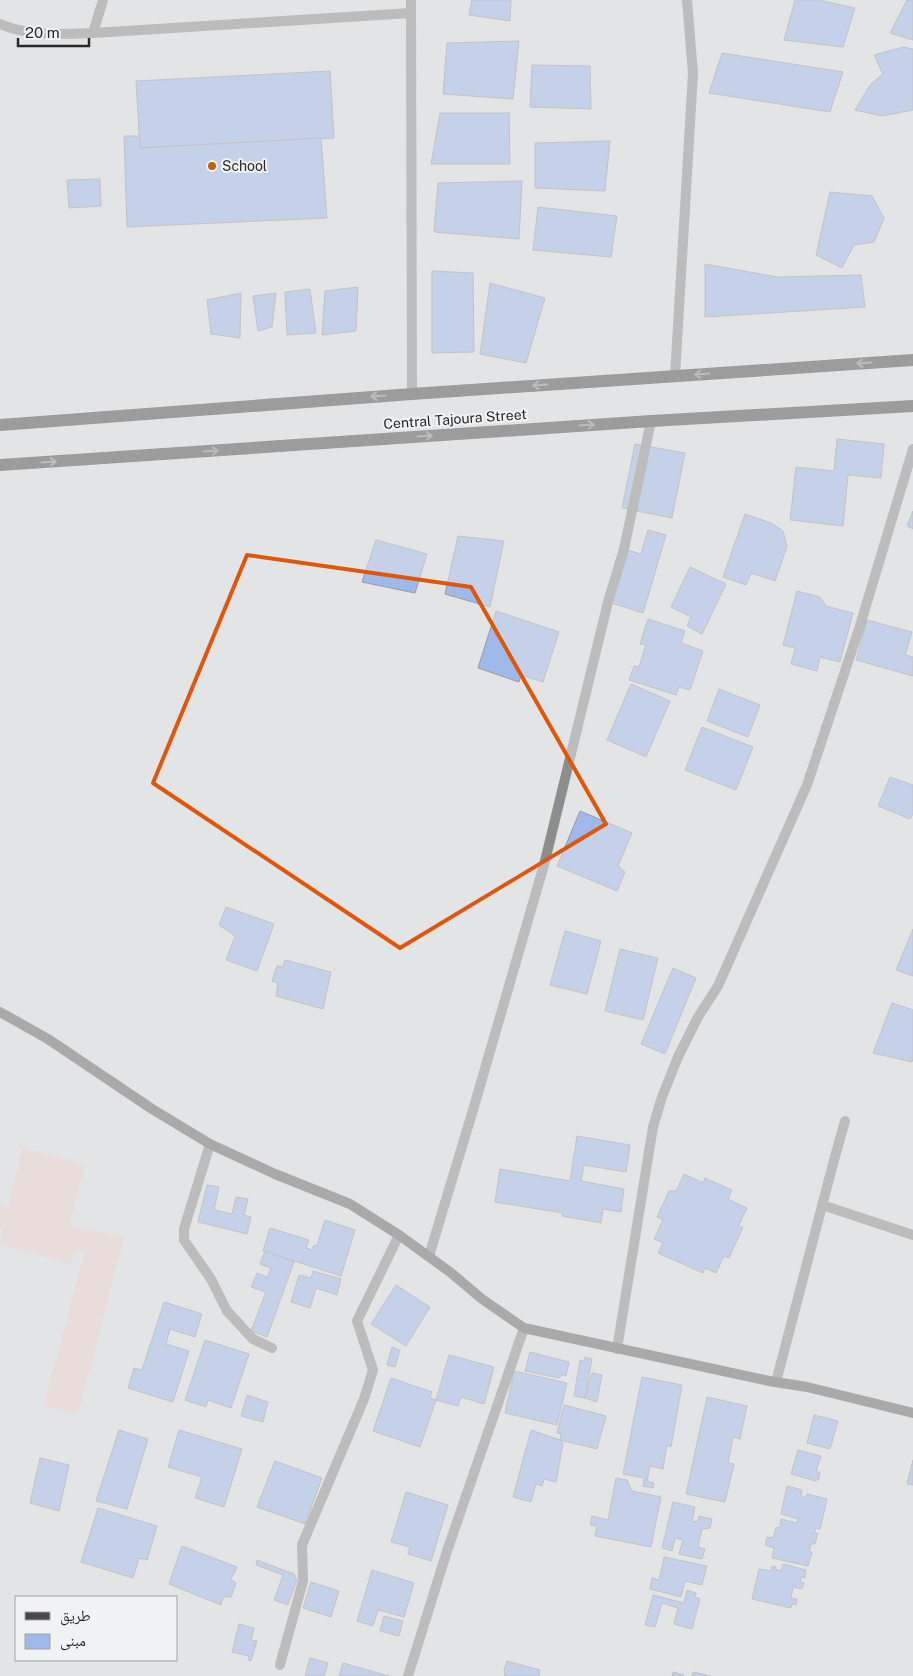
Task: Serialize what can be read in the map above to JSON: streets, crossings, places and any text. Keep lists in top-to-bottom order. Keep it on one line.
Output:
{"streets":{"main road":["Central Tajoura Street"]},"places":["School"],"legend":["طريق","مبنى"],"scale_bar":"20 m"}
